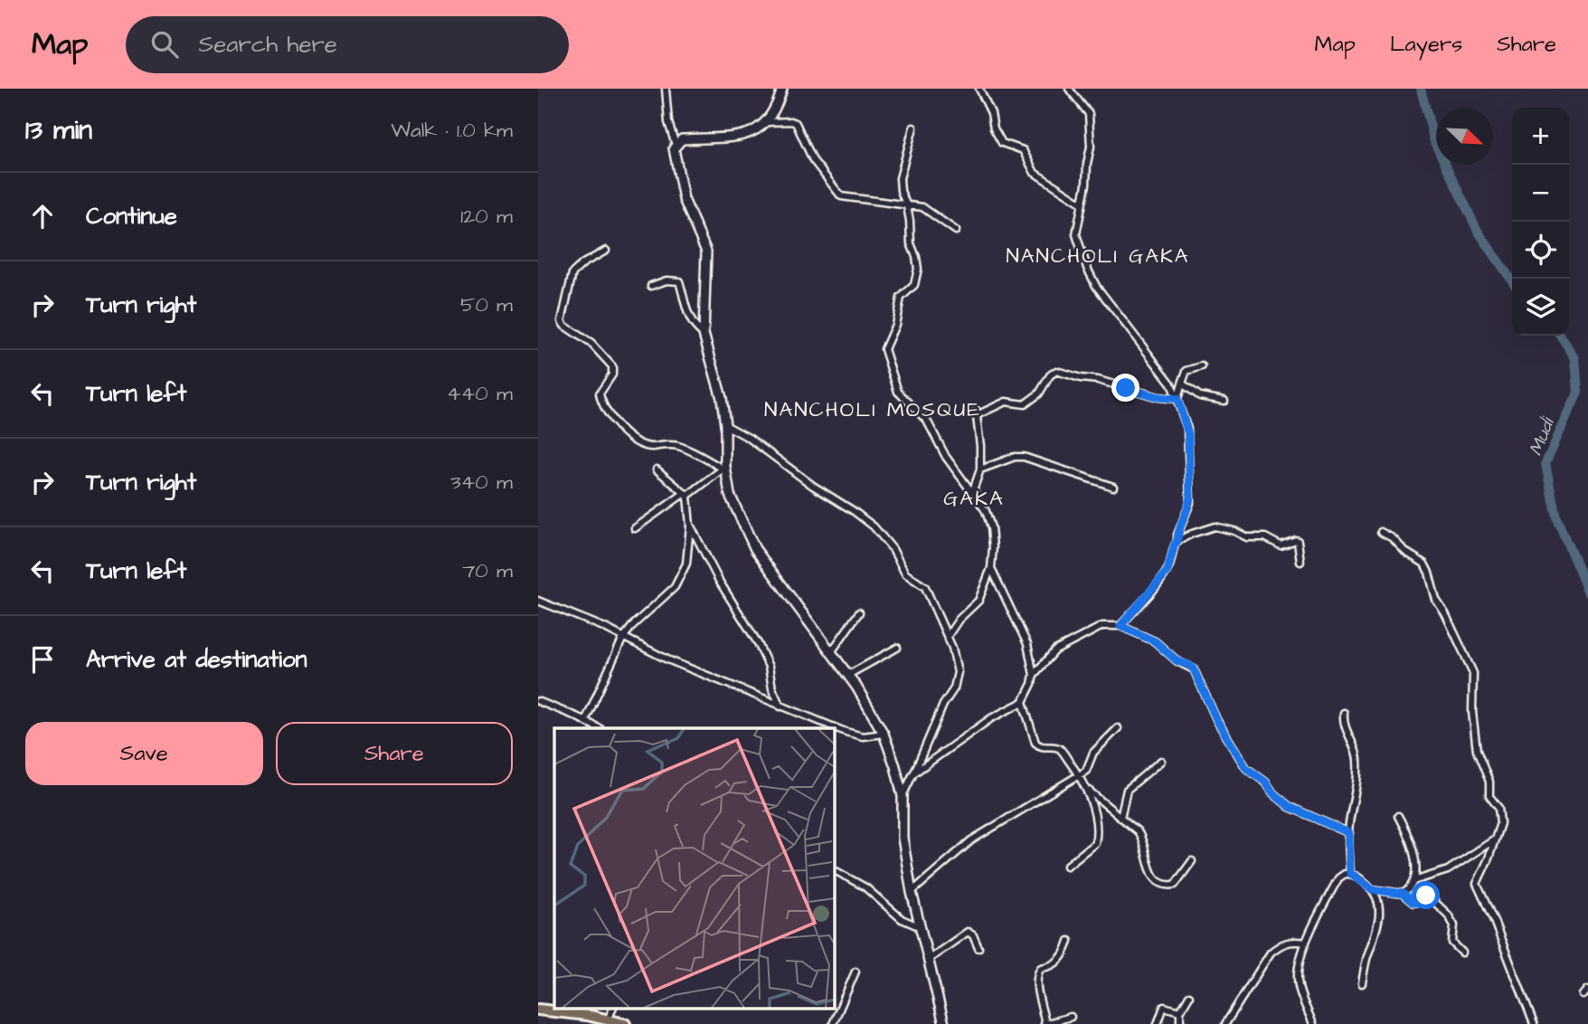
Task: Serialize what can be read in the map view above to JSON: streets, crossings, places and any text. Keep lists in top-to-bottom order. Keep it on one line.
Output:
{"districts":["NANCHOLI GAKA","NANCHOLI MOSQUE","GAKA"],"water":["Mudi"],"north":"bottom right","page":{"header":"Map","search":"Search here","nav":["Map","Layers","Share"],"heading":["13 min","Walk · 1.0 km"],"map_buttons":["+","−"],"list":[["Continue","120 m"],["Turn right","50 m"],["Turn left","440 m"],["Turn right","340 m"],["Turn left","70 m"],"Arrive at destination"],"buttons":["Save","Share"]}}
